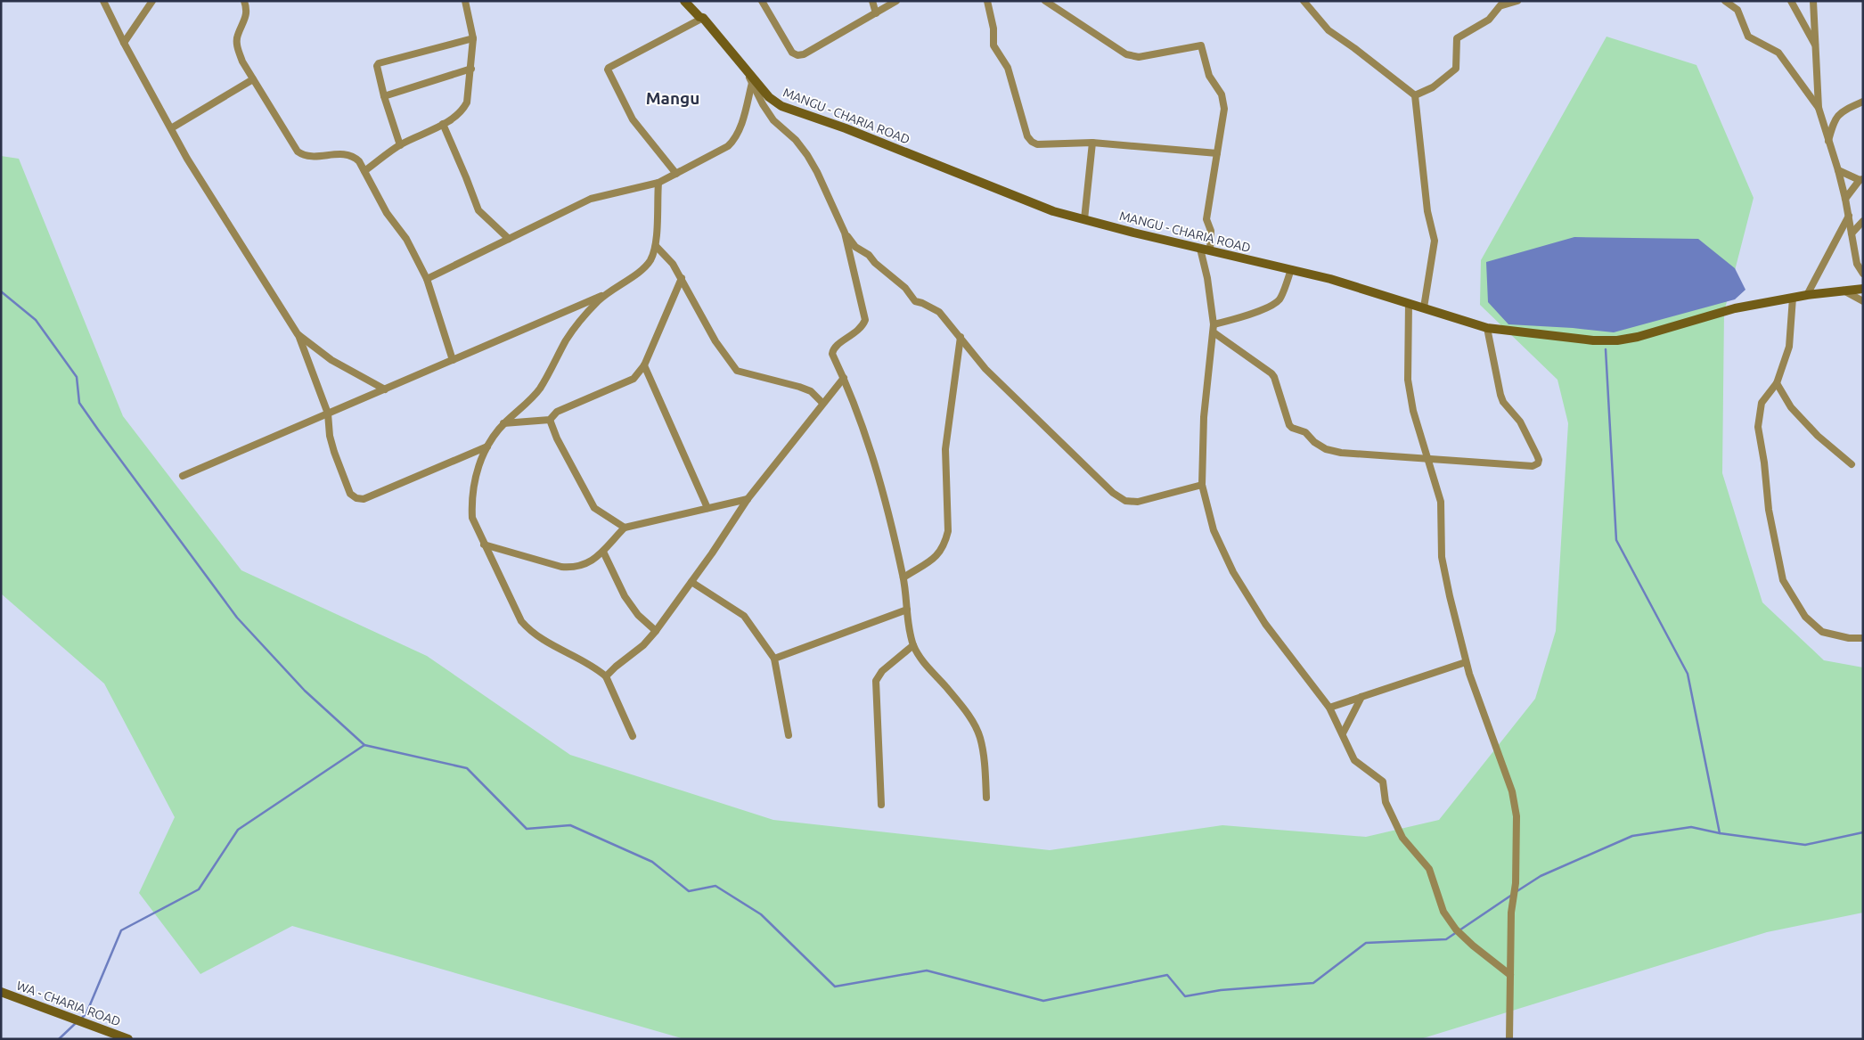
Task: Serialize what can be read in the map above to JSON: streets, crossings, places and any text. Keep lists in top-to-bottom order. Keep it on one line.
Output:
{"streets":{"street":["MANGU - CHARIA ROAD","WA - CHARIA ROAD"]},"districts":["Mangu"]}
